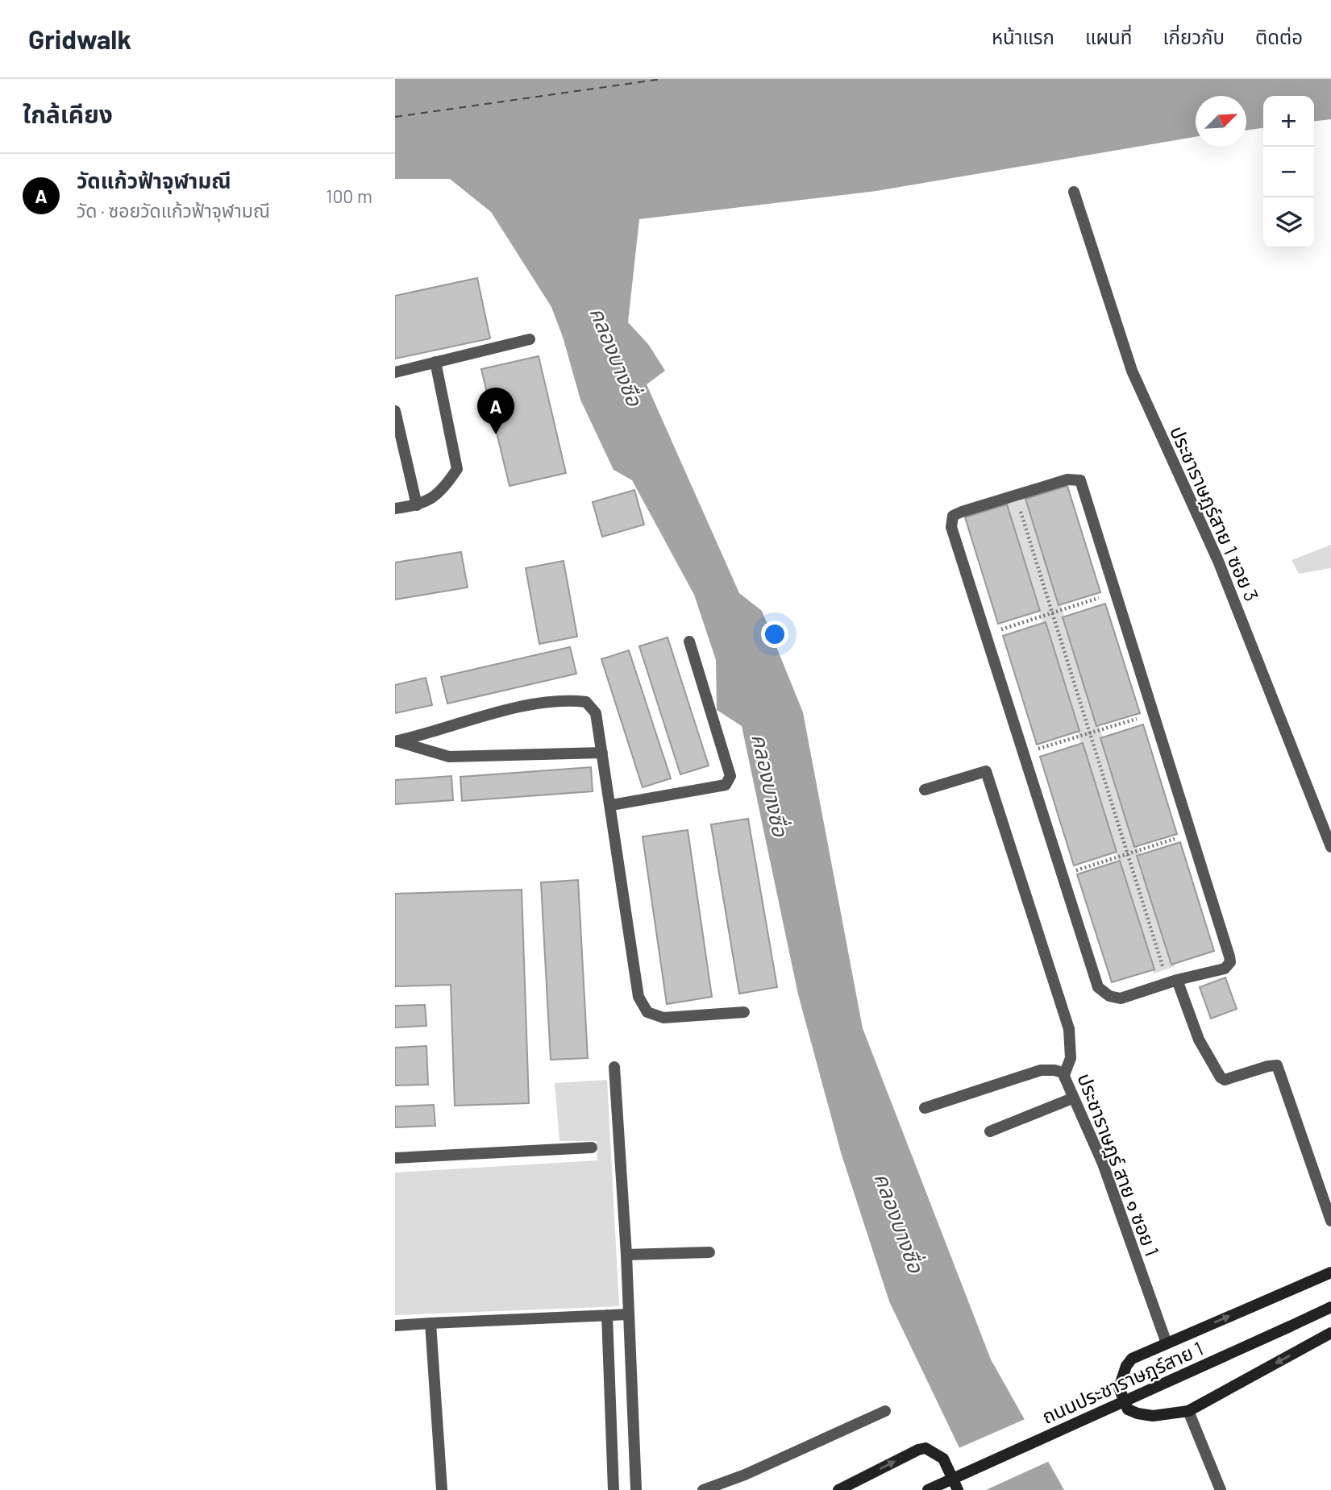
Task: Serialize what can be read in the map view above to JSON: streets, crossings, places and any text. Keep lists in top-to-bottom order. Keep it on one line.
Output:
{"streets":{"main road":["ถนนประชาราษฎร์สาย 1"],"street":["ประชาราษฎร์สาย 1 ซอย 3","ประชาราษฎร์ สาย ๑ ซอย 1"]},"water":["คลองบางซื่อ"],"north":"top right","page":{"header":"Gridwalk","nav":["หน้าแรก","แผนที่","เกี่ยวกับ","ติดต่อ"],"heading":"ใกล้เคียง","map_buttons":["+","−"],"list":[{"mark":"A","name":"วัดแก้วฟ้าจุฬามณี","note":"วัด · ซอยวัดแก้วฟ้าจุฬามณี","value":"100 m"}],"pins":"A"}}
